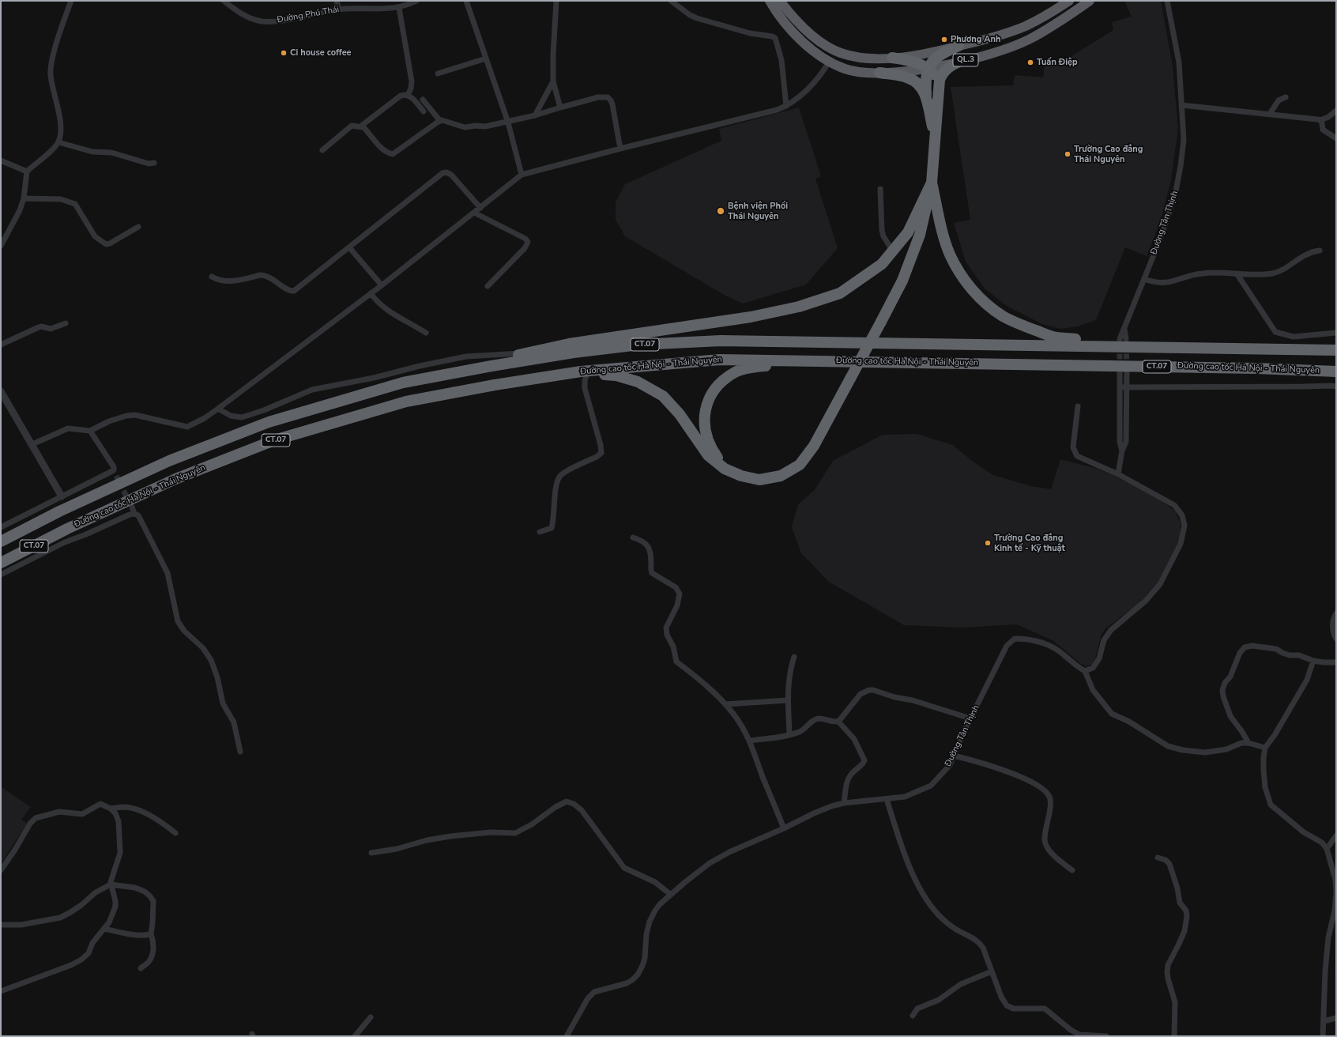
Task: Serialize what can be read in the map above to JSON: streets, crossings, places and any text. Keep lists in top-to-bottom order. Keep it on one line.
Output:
{"streets":{"highway":["QL.3","CT.07","Đường cao tốc Hà Nội - Thái Nguyên"],"street":["Đường Phú Thái","Đường Tân Thịnh"]},"places":["Phương Anh","Ci house coffee","Tuấn Điệp","Trường Cao đẳng Thái Nguyên","Bệnh viện Phổi Thái Nguyên","Trường Cao đẳng Kinh tế - Kỹ thuật"]}
